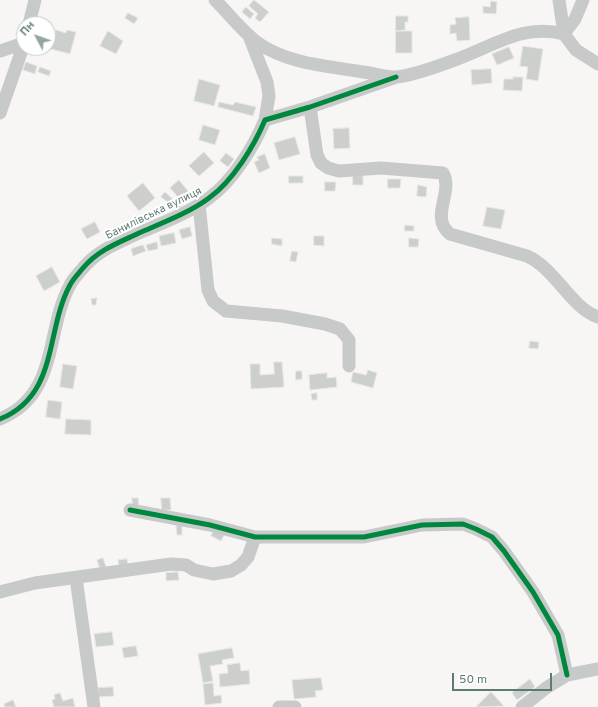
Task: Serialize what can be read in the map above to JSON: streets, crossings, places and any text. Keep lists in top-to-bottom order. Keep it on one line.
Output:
{"streets":{"street":["Банилівська вулиця"]},"scale_bar":"50 m","north":"top left"}
